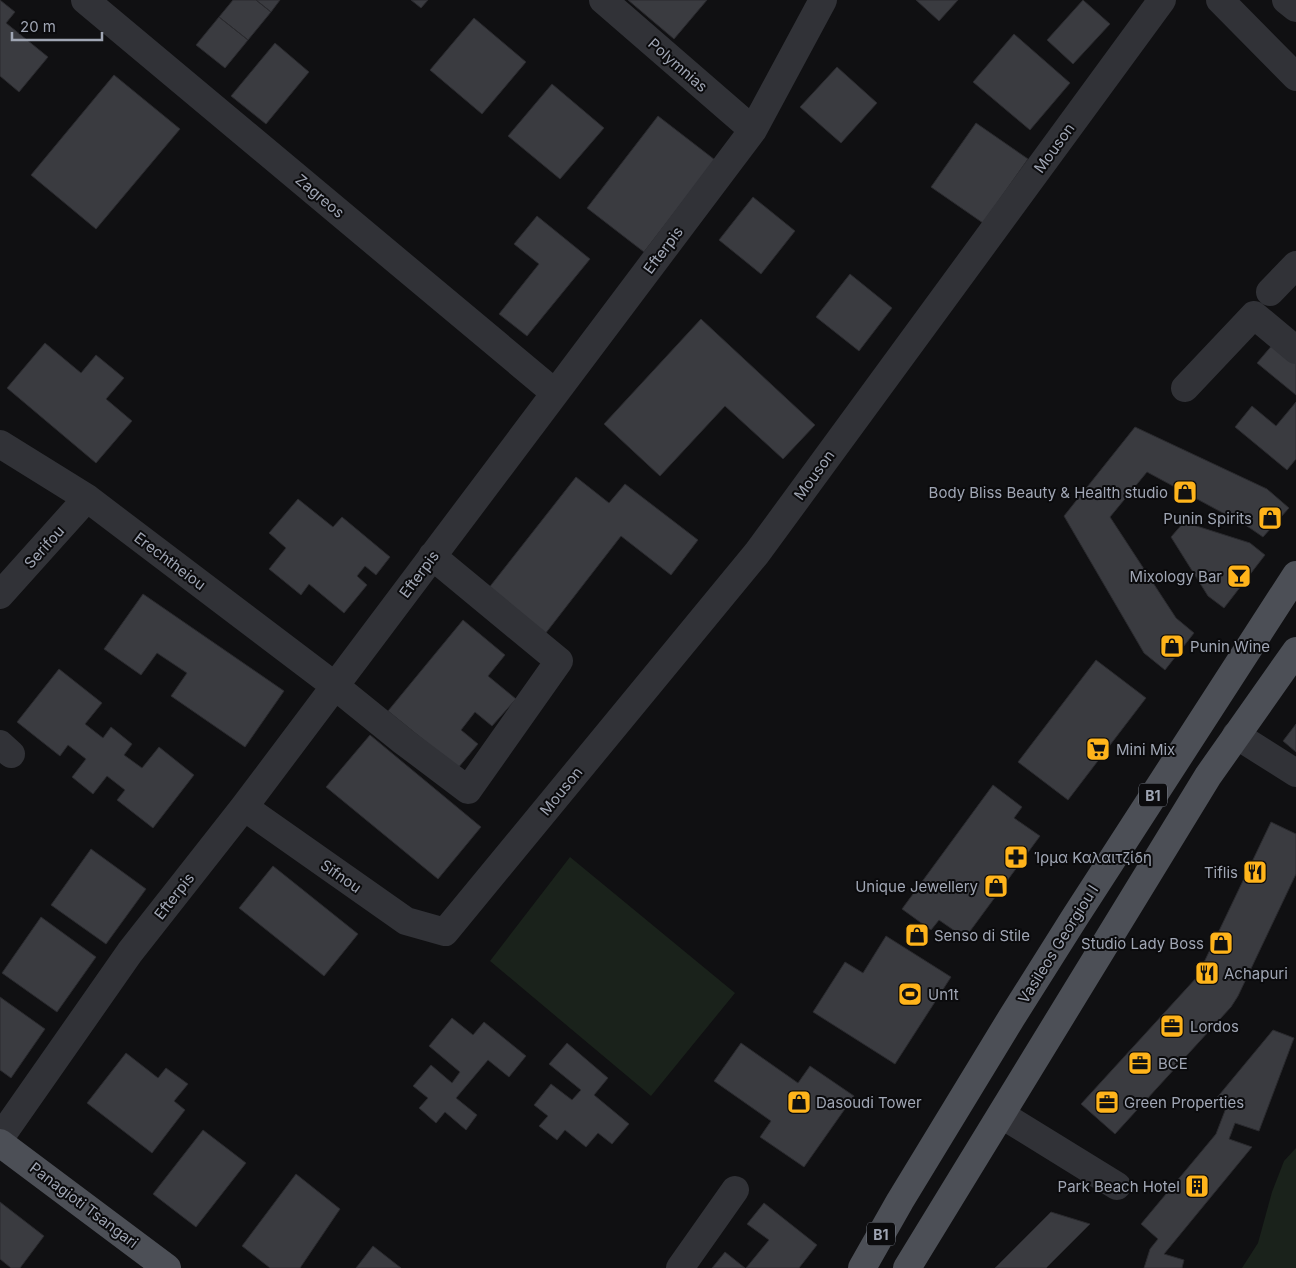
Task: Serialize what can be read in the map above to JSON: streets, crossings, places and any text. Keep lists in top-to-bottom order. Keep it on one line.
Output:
{"streets":{"main road":["B1","Vasileos Georgiou I","Panagioti Tsangari"],"street":["Polymnias","Mouson","Zagreos","Efterpis","Serifou","Erechtheiou","Sifnou"]},"crossings":[["Polymnias","Efterpis"],["Mouson","Sifnou"],["Zagreos","Efterpis"],["Efterpis","Erechtheiou"],["Efterpis","Sifnou"],["Serifou","Erechtheiou"]],"places":{"shop":["Body Bliss Beauty & Health studio","Punin Spirits","Punin Wine","Unique Jewellery","Senso di Stile","Studio Lady Boss","Dasoudi Tower"],"bar":["Mixology Bar"],"supermarket":["Mini Mix"],"pharmacy":["Ίρμα Καλαιτζίδη"],"restaurant":["Tiflis","Achapuri"],"sports":["Un1t"],"office":["Lordos","BCE","Green Properties"],"building":["Park Beach Hotel"]},"scale_bar":"20 m"}
